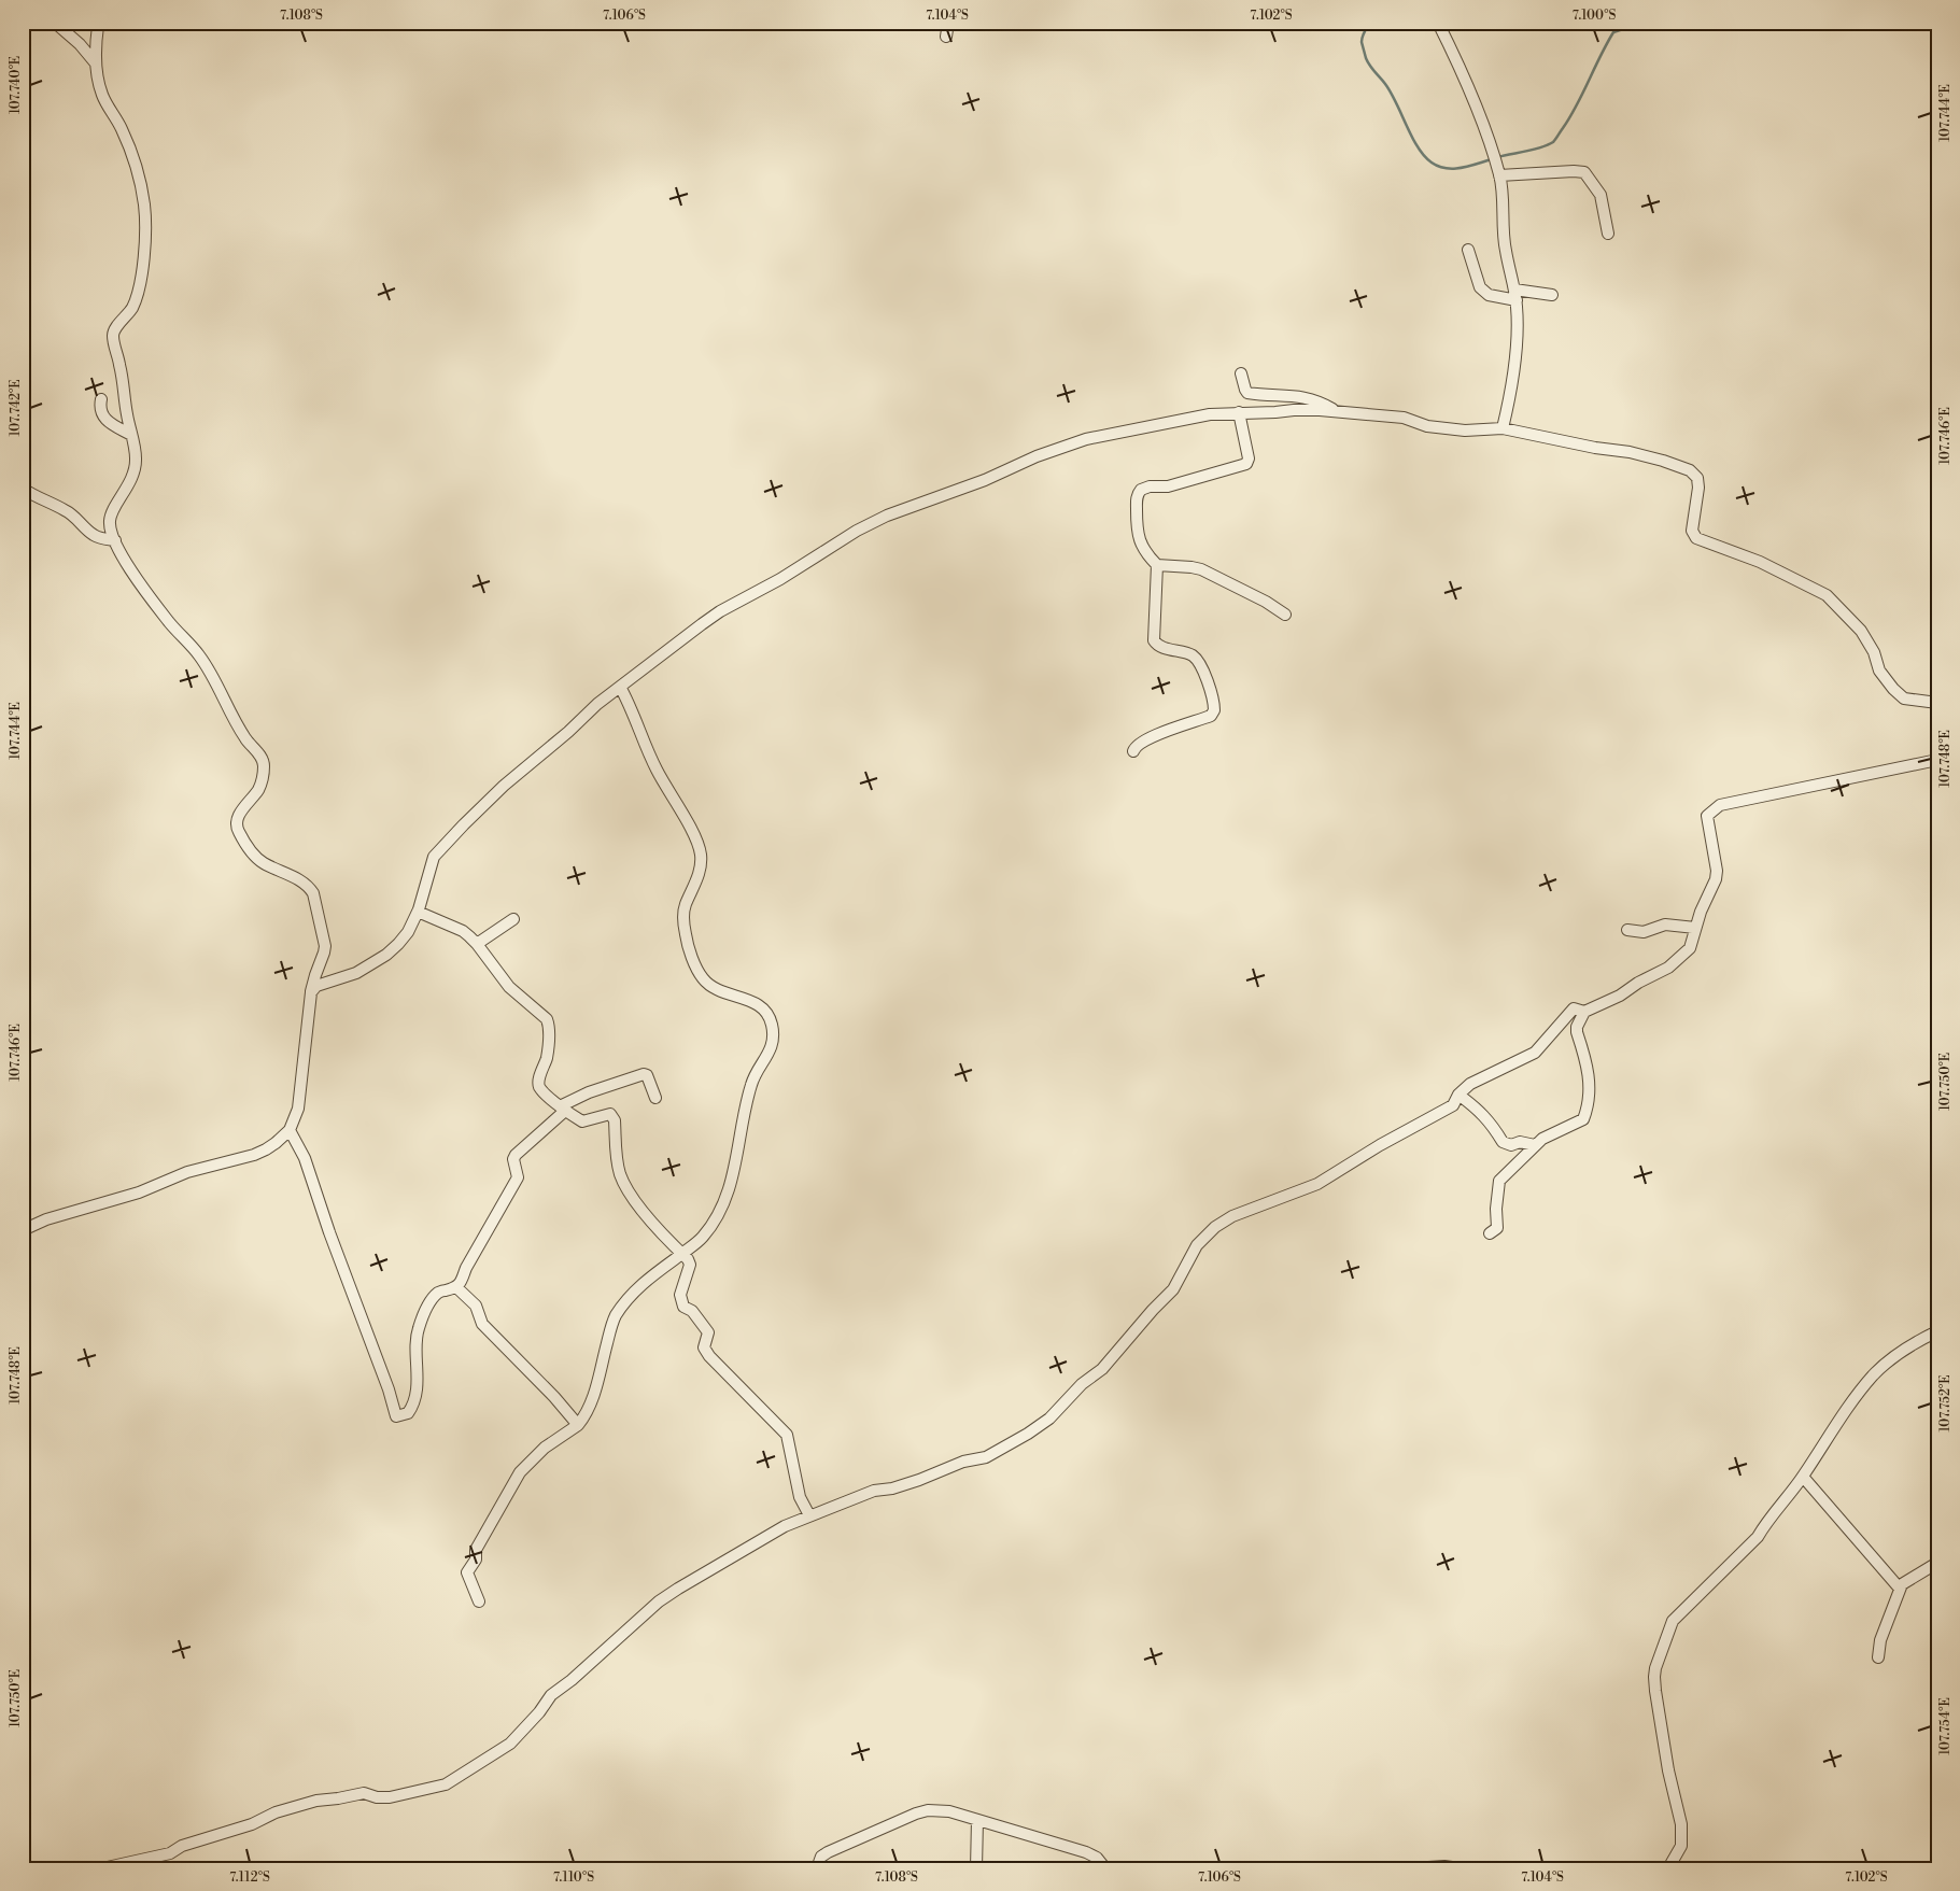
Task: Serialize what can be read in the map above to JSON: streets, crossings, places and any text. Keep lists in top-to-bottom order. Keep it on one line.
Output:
{"coordinates":["7.108°S","7.106°S","7.104°S","7.102°S","7.100°S","107.740°E","107.744°E","107.742°E","107.746°E","107.748°E","107.750°E","107.752°E","107.754°E","7.112°S","7.110°S"]}
